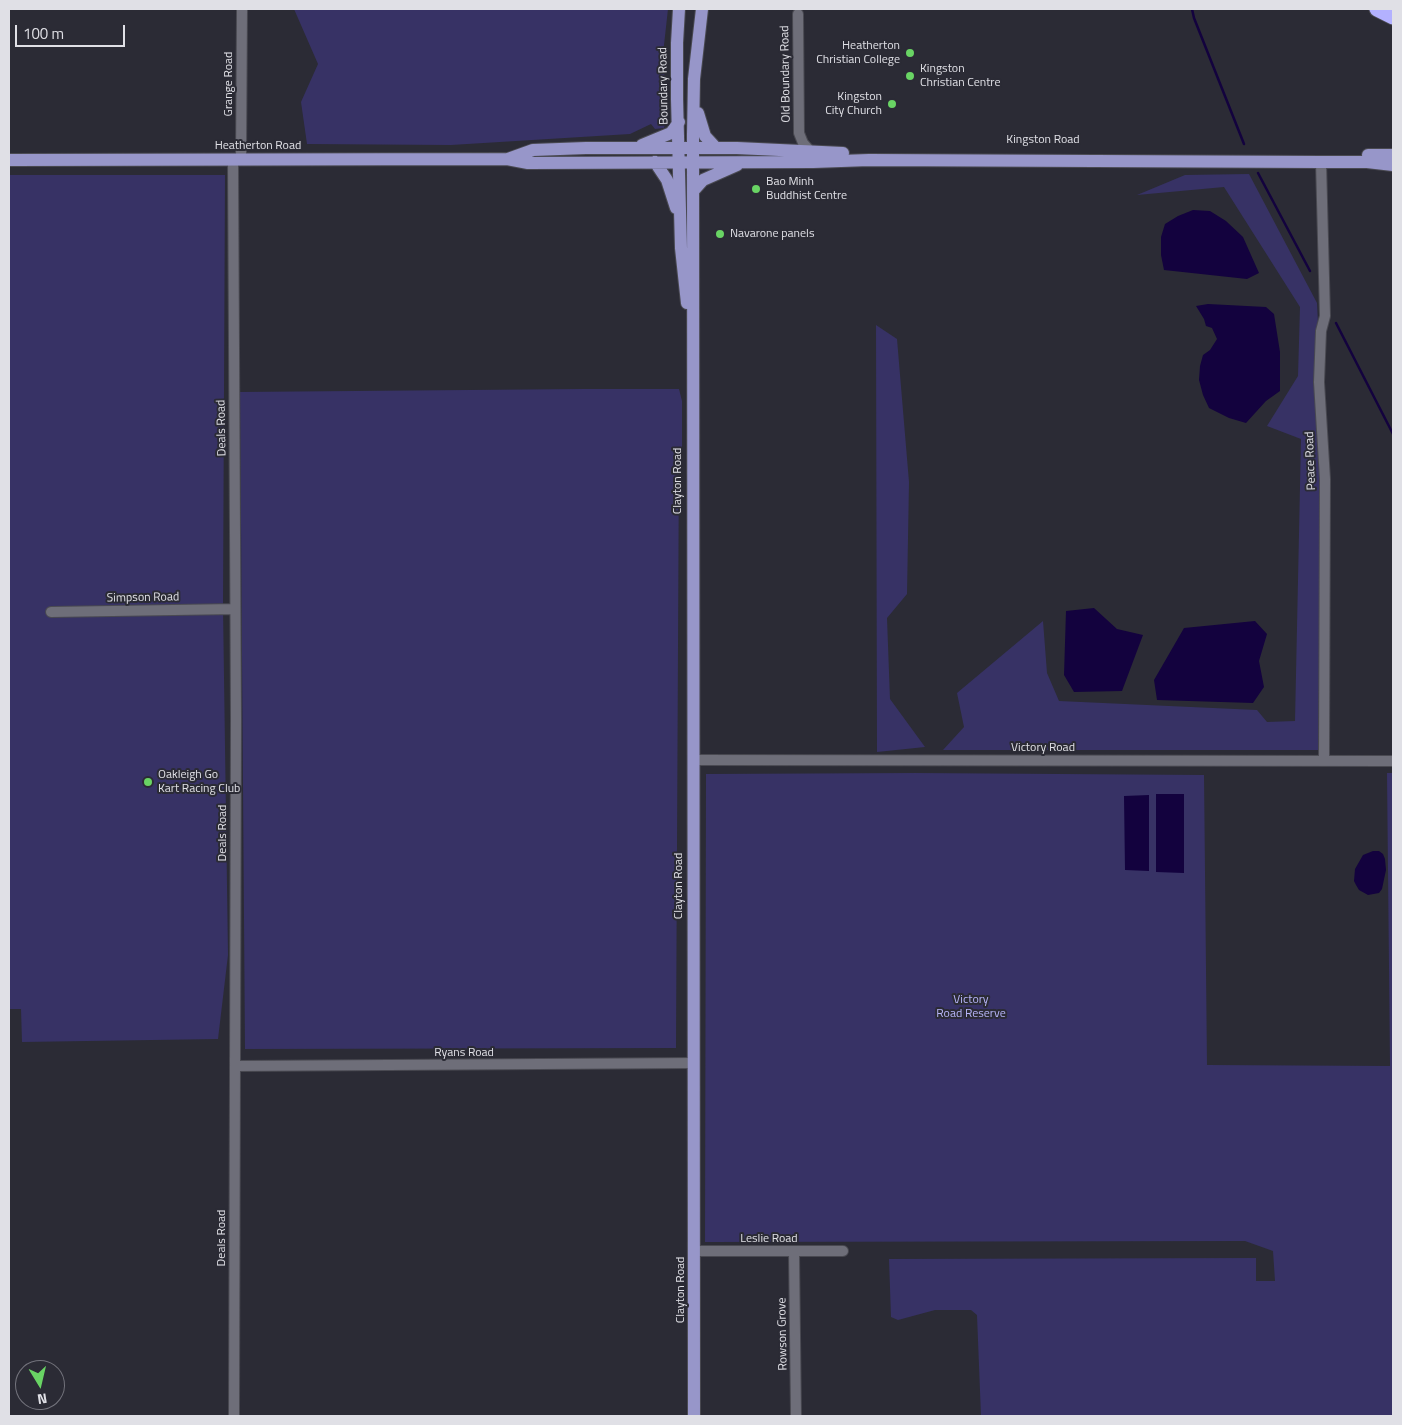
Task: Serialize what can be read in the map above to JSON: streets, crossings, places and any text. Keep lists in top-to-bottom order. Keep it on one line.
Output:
{"streets":{"main road":["Boundary Road","Kingston Road","Heatherton Road","Clayton Road"],"street":["Old Boundary Road","Grange Road","Deals Road","Peace Road","Simpson Road","Victory Road","Ryans Road","Leslie Road","Rowson Grove"]},"crossings":[["Old Boundary Road","Kingston Road"],["Grange Road","Heatherton Road"],["Grange Road","Deals Road"],["Boundary Road","Heatherton Road"],["Boundary Road","Clayton Road"],["Kingston Road","Heatherton Road"],["Kingston Road","Peace Road"],["Kingston Road","Clayton Road"],["Heatherton Road","Deals Road"],["Heatherton Road","Clayton Road"],["Deals Road","Simpson Road"],["Deals Road","Ryans Road"],["Peace Road","Victory Road"],["Clayton Road","Victory Road"],["Clayton Road","Ryans Road"],["Clayton Road","Leslie Road"],["Leslie Road","Rowson Grove"]],"parks":["Victory Road Reserve"],"places":["Heatherton Christian College","Kingston Christian Centre","Kingston City Church","Bao Minh Buddhist Centre","Navarone panels","Oakleigh Go Kart Racing Club"],"scale_bar":"100 m","north":"bottom"}
